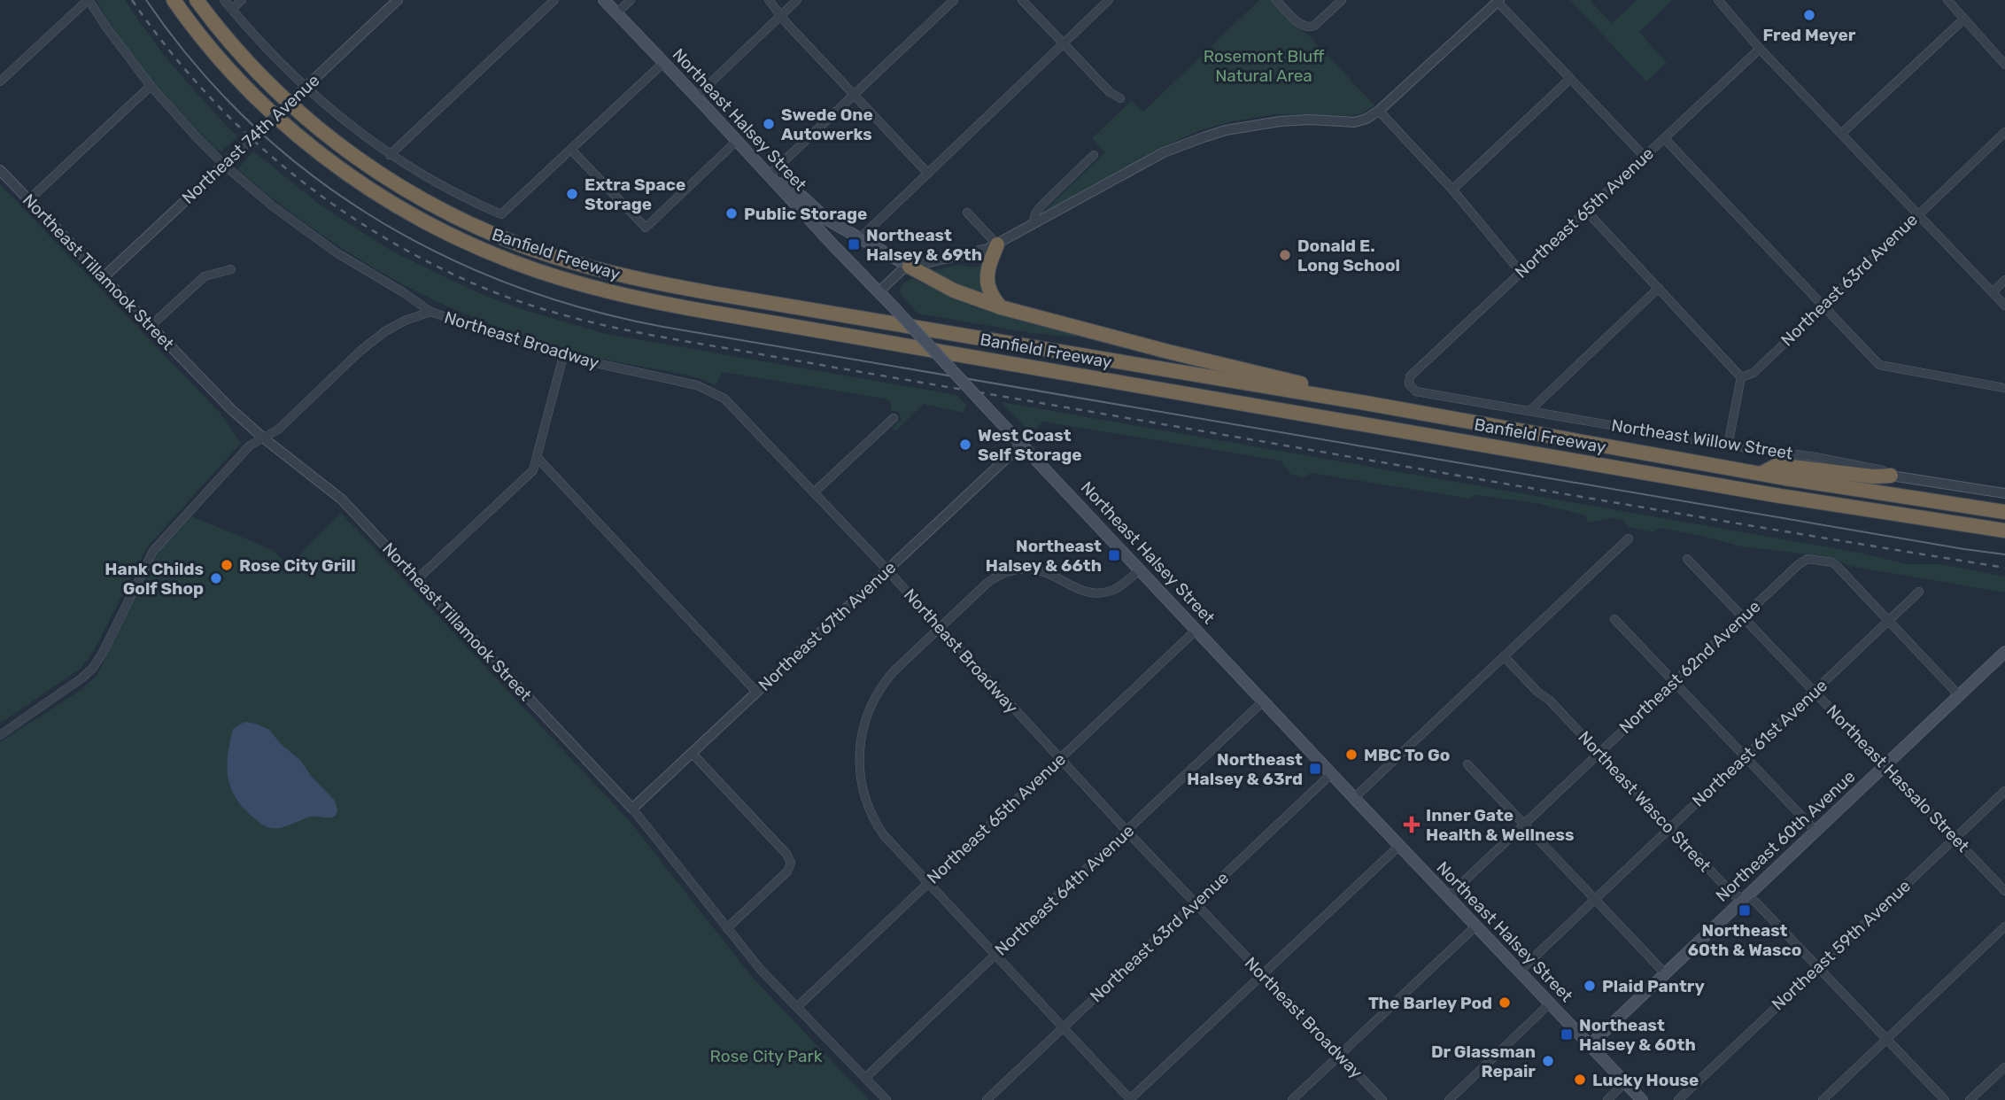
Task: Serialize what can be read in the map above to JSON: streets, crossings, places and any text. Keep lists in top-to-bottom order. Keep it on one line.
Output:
{"streets":{"highway":["Banfield Freeway"],"main road":["Northeast Halsey Street","Northeast 60th Avenue"],"street":["Northeast 74th Avenue","Northeast 65th Avenue","Northeast Tillamook Street","Northeast 63rd Avenue","Northeast Broadway","Northeast Willow Street","Northeast 67th Avenue","Northeast 62nd Avenue","Northeast 61st Avenue","Northeast Hassalo Street","Northeast Wasco Street","Northeast 64th Avenue","Northeast 59th Avenue"]},"crossings":[["Northeast Halsey Street","Northeast 65th Avenue"],["Northeast Halsey Street","Northeast 63rd Avenue"],["Northeast Halsey Street","Northeast 67th Avenue"],["Northeast Halsey Street","Northeast 62nd Avenue"],["Northeast Halsey Street","Northeast 61st Avenue"],["Northeast Halsey Street","Northeast 60th Avenue"],["Northeast Halsey Street","Northeast 64th Avenue"],["Northeast 74th Avenue","Northeast Tillamook Street"],["Northeast 74th Avenue","Northeast Broadway"],["Northeast 65th Avenue","Northeast Tillamook Street"],["Northeast 65th Avenue","Northeast Broadway"],["Northeast 65th Avenue","Northeast Willow Street"],["Northeast Tillamook Street","Northeast 67th Avenue"],["Northeast Tillamook Street","Northeast 64th Avenue"],["Northeast 63rd Avenue","Northeast Broadway"],["Northeast Broadway","Northeast 67th Avenue"],["Northeast Broadway","Northeast 64th Avenue"],["Northeast 62nd Avenue","Northeast 61st Avenue"],["Northeast 62nd Avenue","Northeast Hassalo Street"],["Northeast 62nd Avenue","Northeast Wasco Street"],["Northeast 61st Avenue","Northeast Hassalo Street"],["Northeast 61st Avenue","Northeast Wasco Street"],["Northeast Hassalo Street","Northeast 60th Avenue"],["Northeast Hassalo Street","Northeast 59th Avenue"],["Northeast Wasco Street","Northeast 60th Avenue"],["Northeast Wasco Street","Northeast 59th Avenue"]],"parks":["Rosemont Bluff Natural Area","Rose City Park"],"places":{"other":["Fred Meyer","Swede One Autowerks","Extra Space Storage","Public Storage","Donald E. Long School","West Coast Self Storage","Rose City Grill","Hank Childs Golf Shop","MBC To Go","Plaid Pantry","The Barley Pod","Dr Glassman Repair","Lucky House"],"transit":["Northeast Halsey & 69th","Northeast Halsey & 66th","Northeast Halsey & 63rd","Northeast 60th & Wasco","Northeast Halsey & 60th"],"health":["Inner Gate Health & Wellness"]}}
